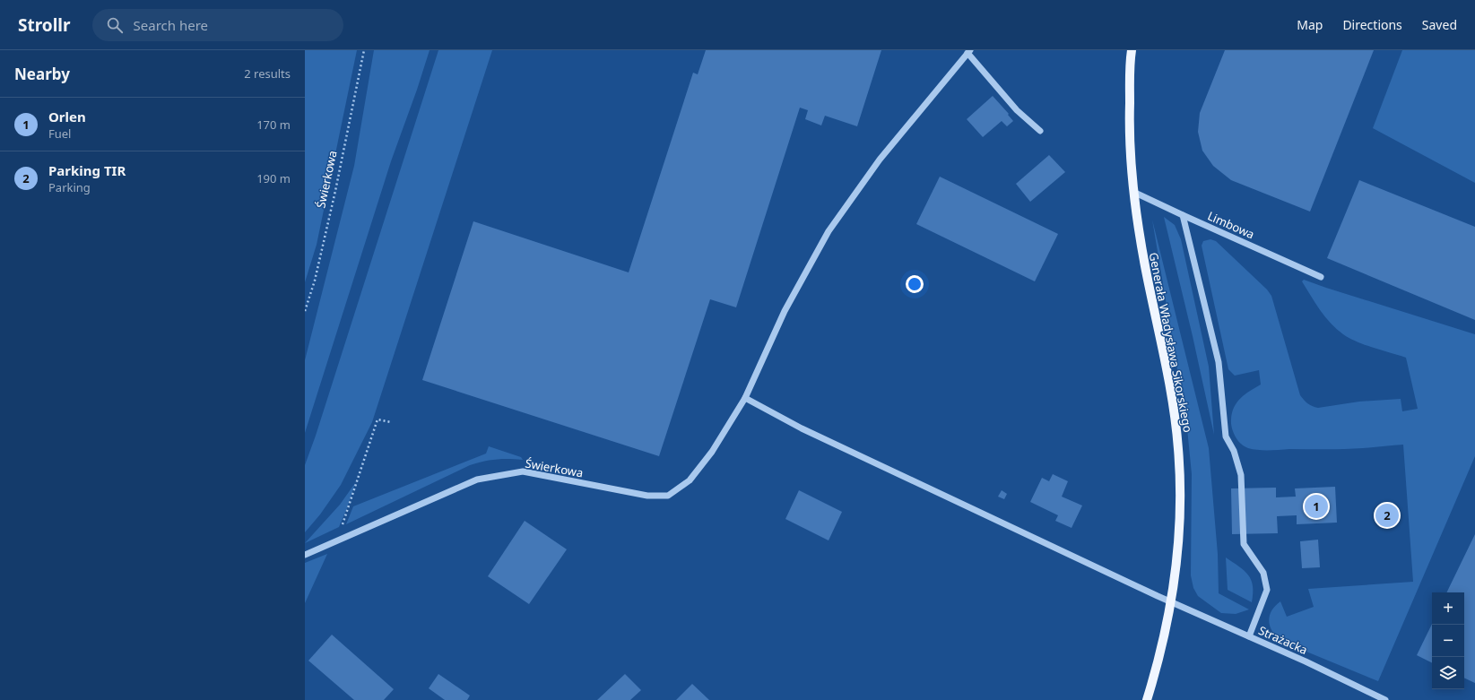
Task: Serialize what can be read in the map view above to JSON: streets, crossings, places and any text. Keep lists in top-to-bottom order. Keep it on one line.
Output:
{"streets":{"main road":["Generała Władysława Sikorskiego"],"street":["Świerkowa","Limbowa","Strażacka"]},"crossings":[["Świerkowa","Strażacka"],["Limbowa","Generała Władysława Sikorskiego"],["Generała Władysława Sikorskiego","Strażacka"]],"page":{"header":"Strollr","search":"Search here","nav":["Map","Directions","Saved"],"heading":["Nearby","2 results"],"list":[{"mark":"1","name":"Orlen","note":"Fuel","value":"170 m"},{"mark":"2","name":"Parking TIR","note":"Parking","value":"190 m"}],"pins":["1","2"],"map_buttons":["+","−"]}}
